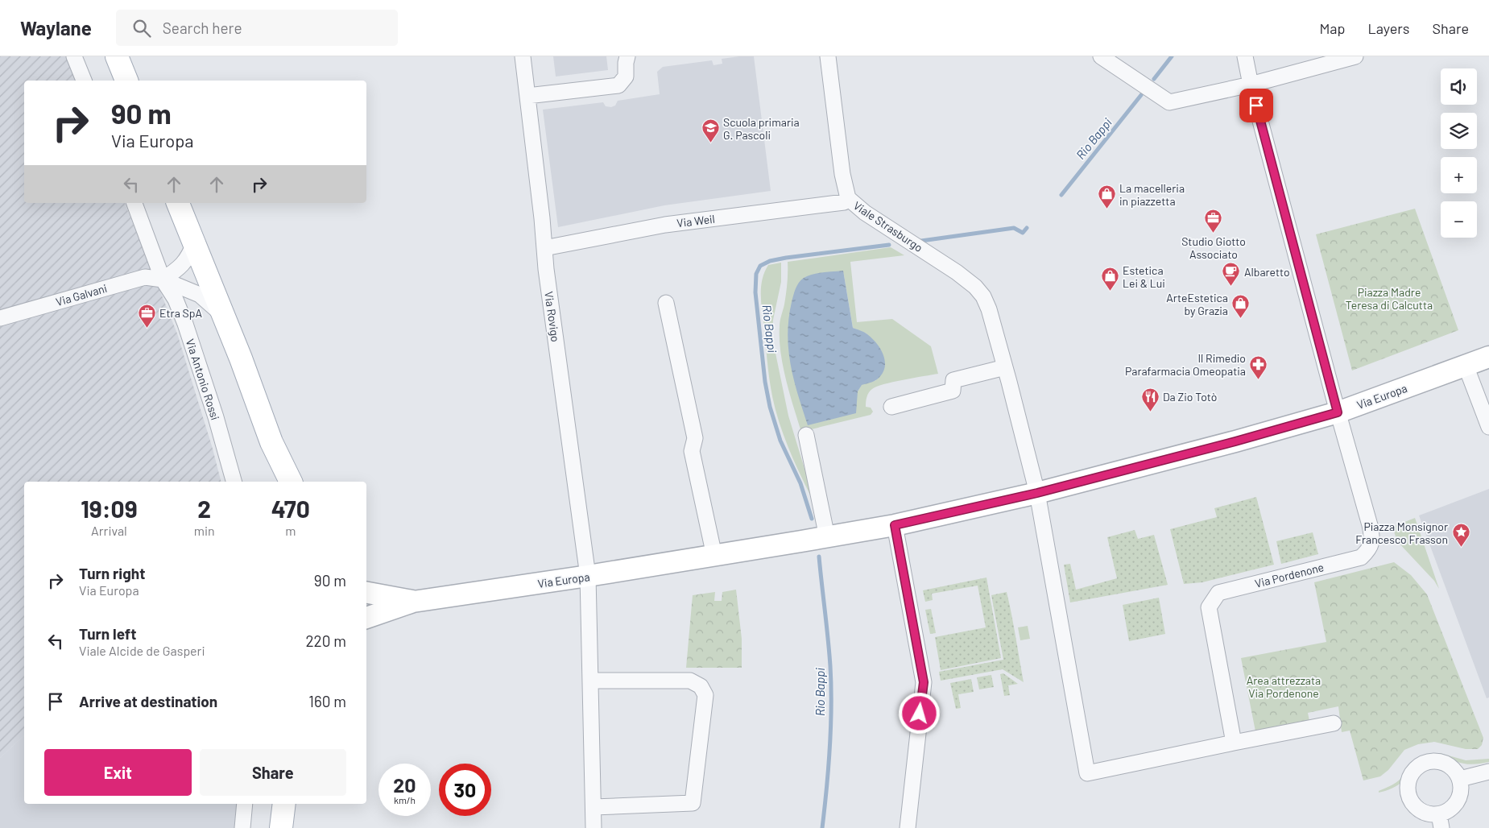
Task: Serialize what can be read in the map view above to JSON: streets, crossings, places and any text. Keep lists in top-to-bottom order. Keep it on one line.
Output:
{"streets":{"street":["Via Weil","Viale Strasburgo","Via Galvani","Via Rovigo","Via Antonio Rossi","Via Europa","Via Pordenone"]},"crossings":[["Via Weil","Viale Strasburgo"],["Via Weil","Via Rovigo"],["Viale Strasburgo","Via Europa"],["Via Galvani","Via Antonio Rossi"],["Via Rovigo","Via Europa"],["Via Europa","Via Pordenone"]],"water":["Rio Bappi"],"parks":["Piazza Madre Teresa di Calcutta","Area attrezzata Via Pordenone"],"places":{"school or university":["Scuola primaria G. Pascoli"],"shop":["La macelleria in piazzetta","Estetica Lei & Lui","ArteEstetica by Grazia"],"office":["Studio Giotto Associato","Etra SpA"],"cafe":["Albaretto"],"pharmacy":["Il Rimedio Parafarmacia Omeopatia"],"restaurant":["Da Zio Totò"],"place":["Piazza Monsignor Francesco Frasson"]},"page":{"header":"Waylane","search":"Search here","nav":["Map","Layers","Share"],"map_buttons":["+","−"],"turn":["90 m","Via Europa"],"eta":["19:09","Arrival","2","min","470","m"],"list":[{"name":"Turn right","note":"Via Europa","value":"90 m"},{"name":"Turn left","note":"Viale Alcide de Gasperi","value":"220 m"},{"name":"Arrive at destination","value":"160 m"}],"buttons":["Exit","Share"],"speed":"20 km/h","limit":"30"}}
